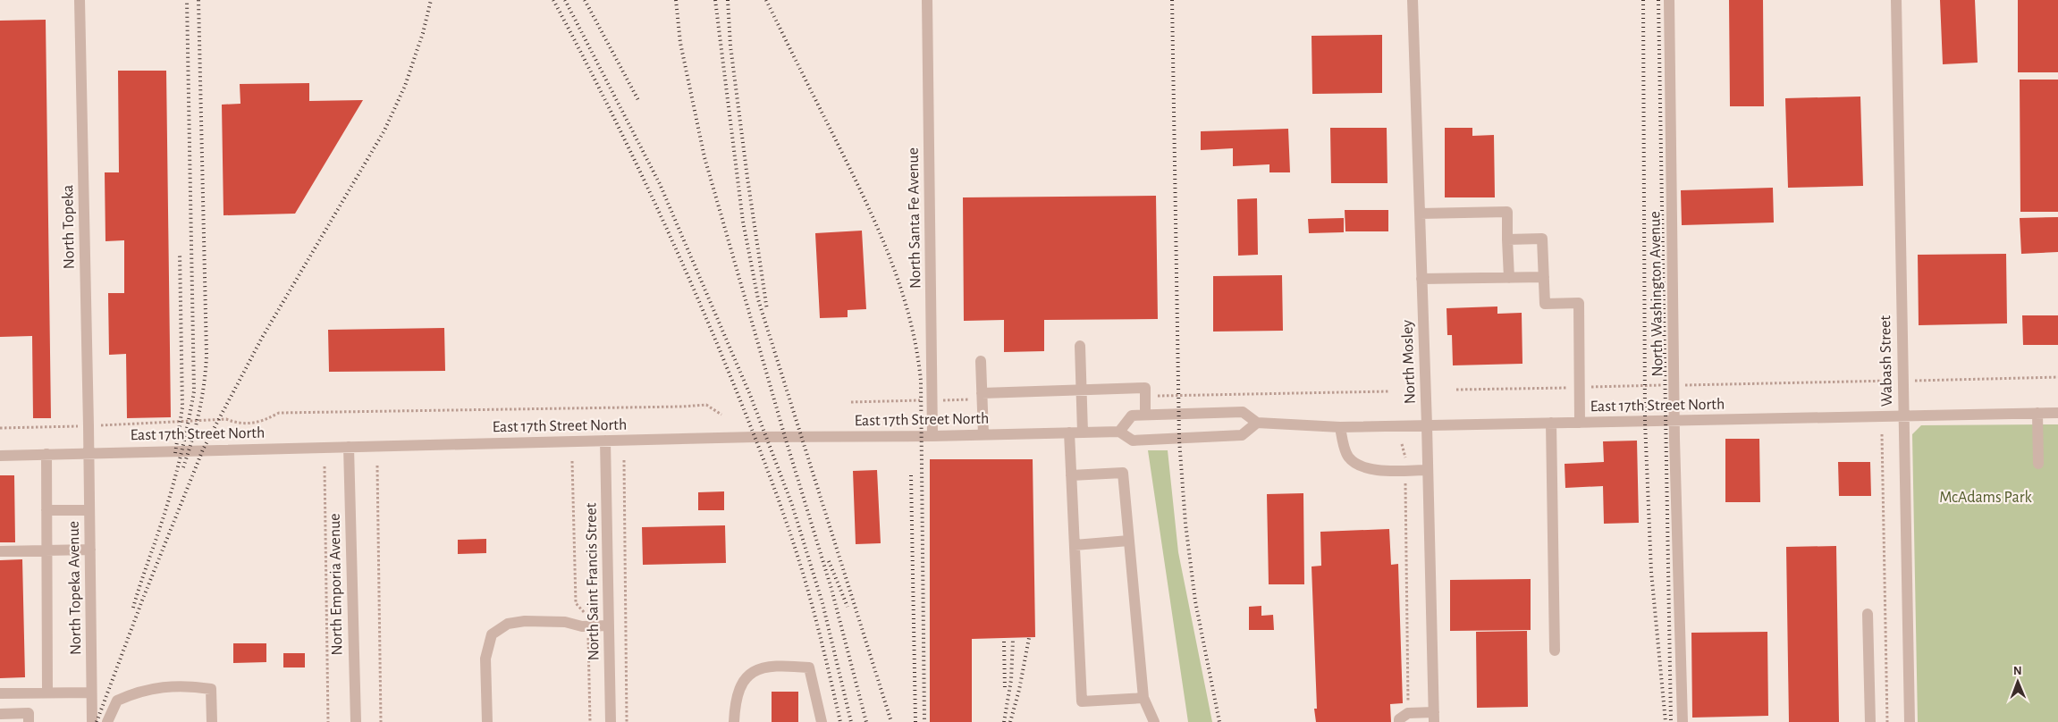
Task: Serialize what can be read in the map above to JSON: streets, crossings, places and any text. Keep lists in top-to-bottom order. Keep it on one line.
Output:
{"streets":{"street":["North Santa Fe Avenue","North Topeka","North Washington Avenue","Wabash Street","North Mosley","East 17th Street North","North Saint Francis Street","North Emporia Avenue","North Topeka Avenue"]},"crossings":[["North Santa Fe Avenue","East 17th Street North"],["North Topeka","East 17th Street North"],["North Topeka","North Topeka Avenue"],["North Washington Avenue","East 17th Street North"],["Wabash Street","East 17th Street North"],["North Mosley","East 17th Street North"],["East 17th Street North","North Saint Francis Street"],["East 17th Street North","North Emporia Avenue"],["East 17th Street North","North Topeka Avenue"]],"parks":["McAdams Park"],"north":"top"}
